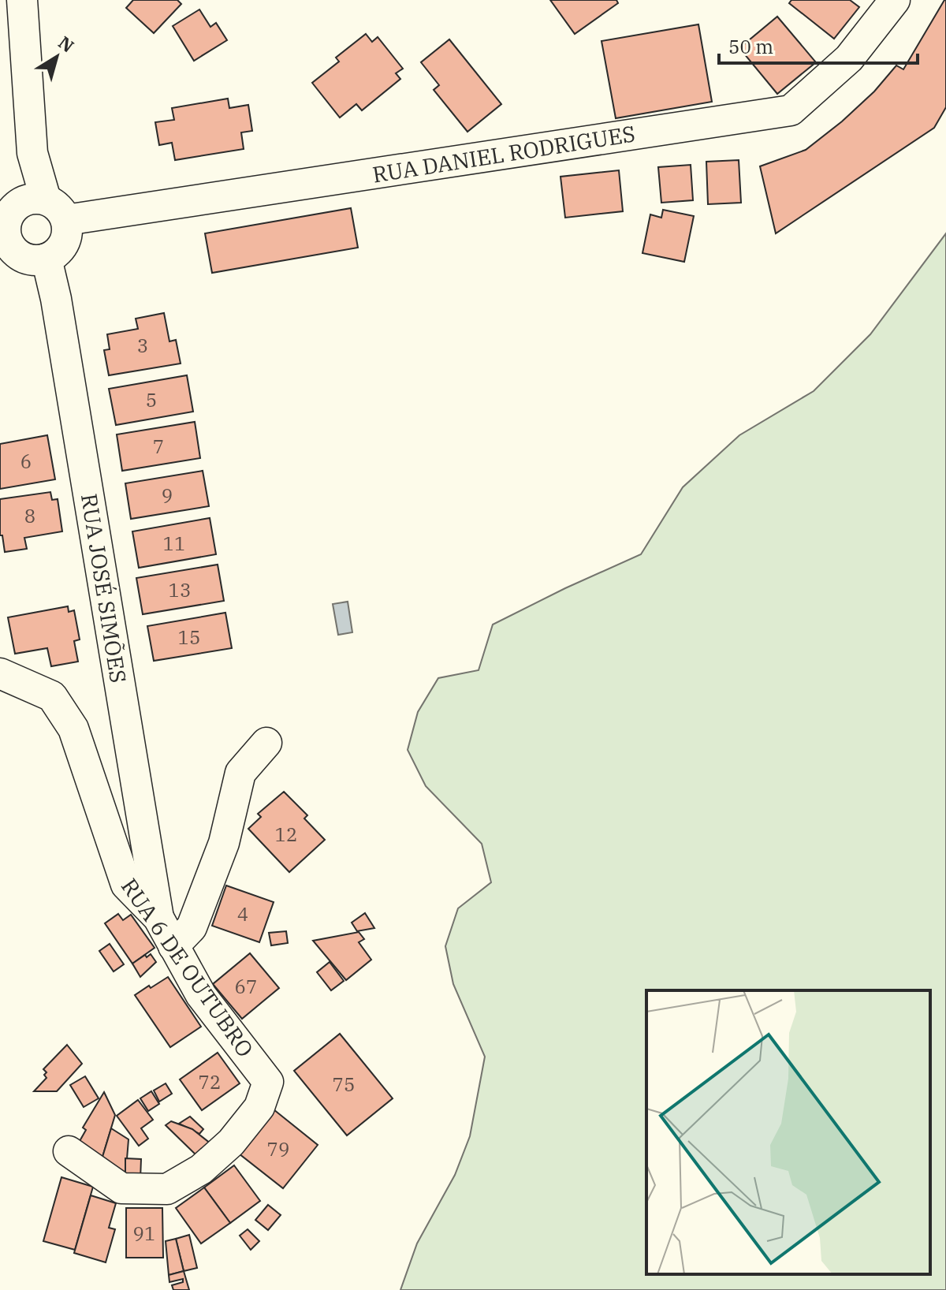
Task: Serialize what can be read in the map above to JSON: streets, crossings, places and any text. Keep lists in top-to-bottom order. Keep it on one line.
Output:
{"streets":{"street":["RUA DANIEL RODRIGUES","RUA JOSÉ SIMÕES","RUA 6 DE OUTUBRO"]},"crossings":[["RUA JOSÉ SIMÕES","RUA 6 DE OUTUBRO"]],"house_numbers":["3","5","7","6","9","8","11","13","15","12","4","67","72","75","79","91"],"scale_bar":"50 m","north":"top right"}
